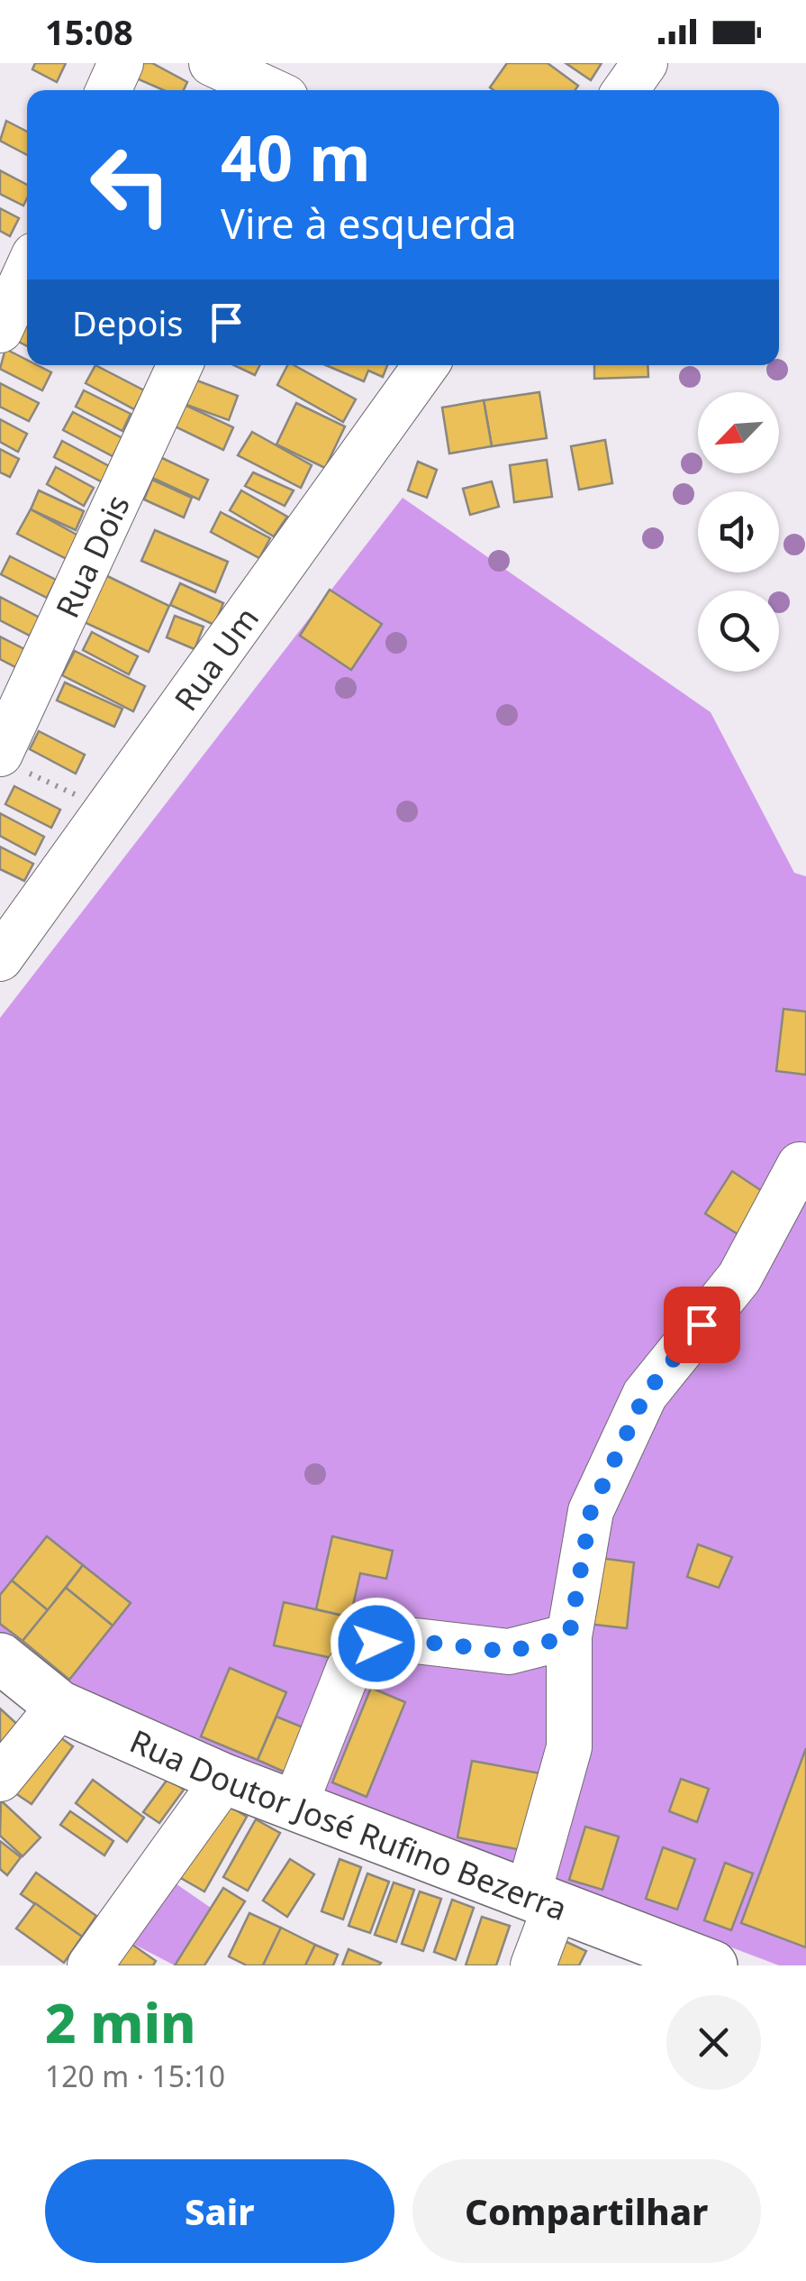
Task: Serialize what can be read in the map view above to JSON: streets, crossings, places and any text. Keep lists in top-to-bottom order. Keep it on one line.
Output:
{"streets":{"main road":["Rua Doutor José Rufino Bezerra"],"street":["Rua Dois","Rua Um"]},"north":"bottom left","page":{"status":"15:08","turn":["40 m","Vire à esquerda"],"then":"Depois","heading":["2 min","120 m · 15:10"],"buttons":["Sair","Compartilhar"]}}
